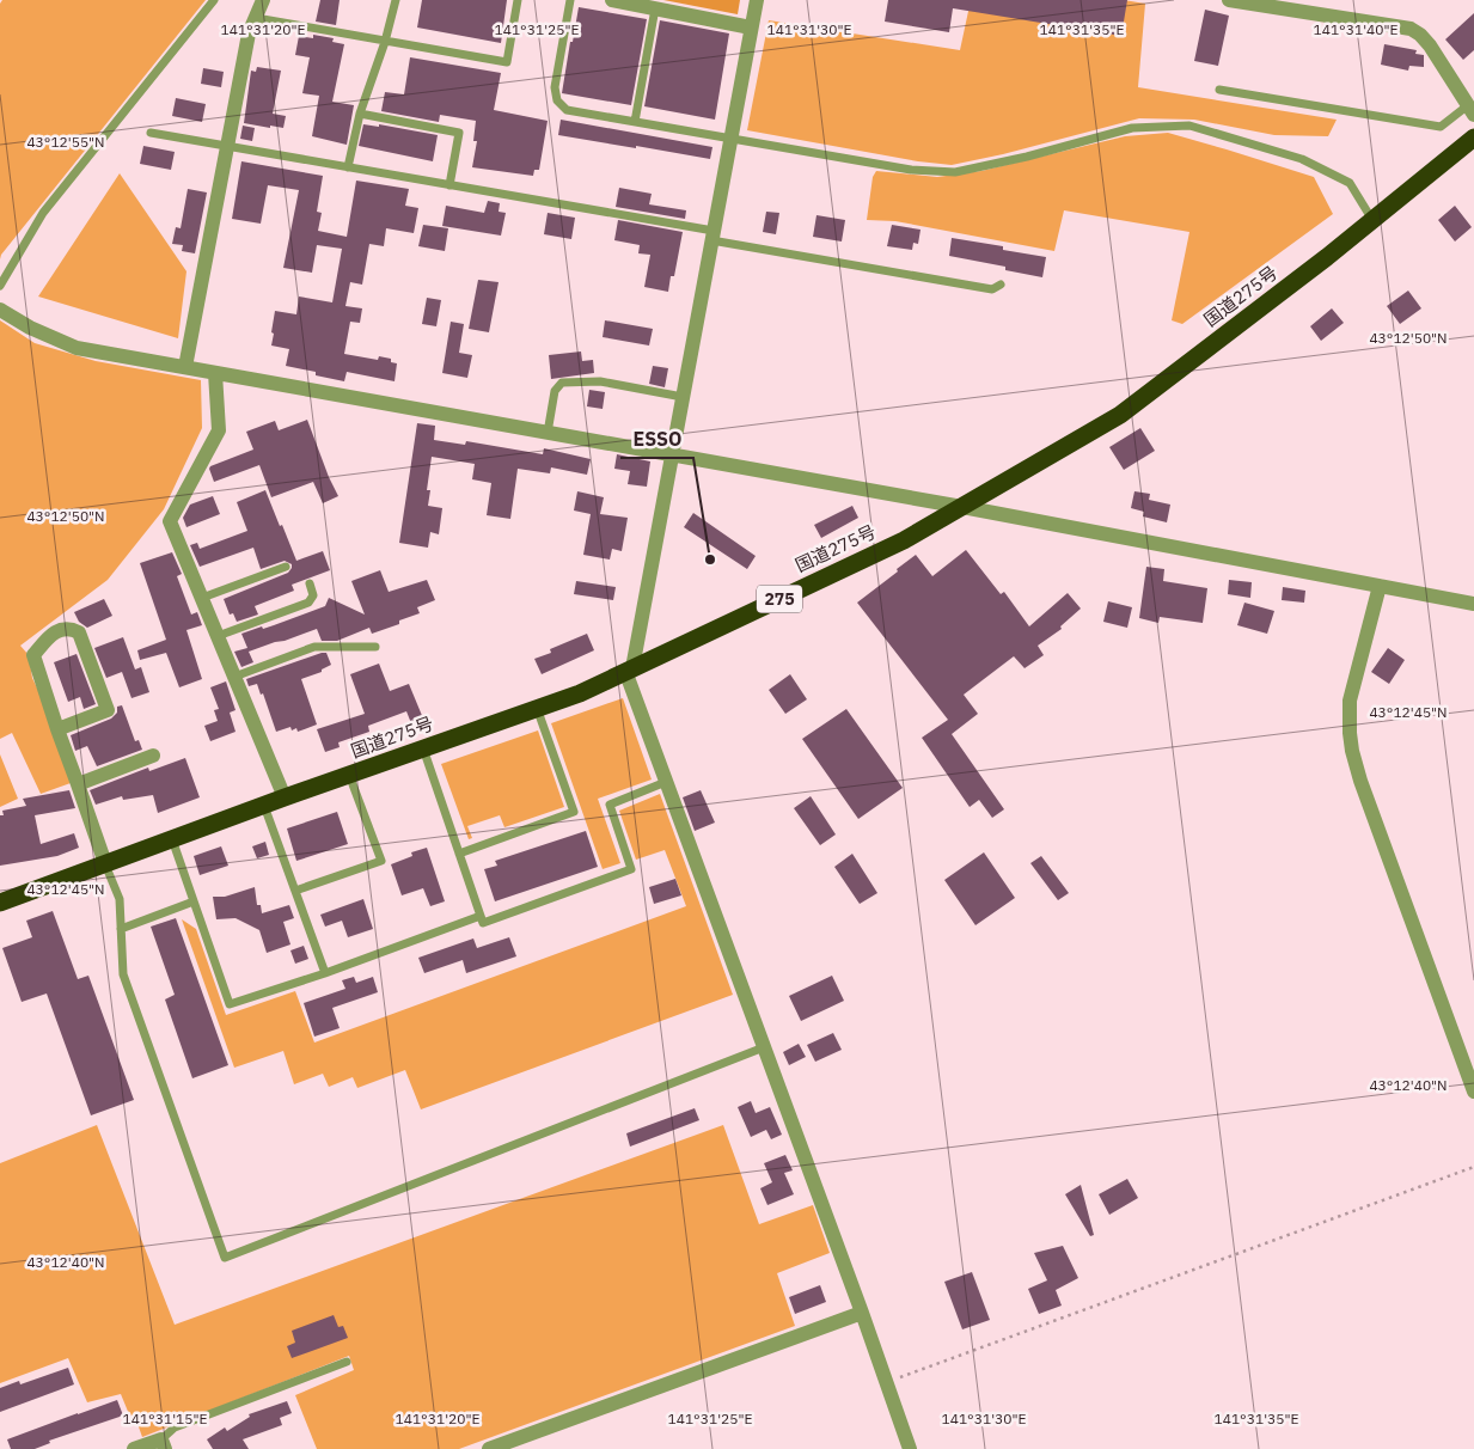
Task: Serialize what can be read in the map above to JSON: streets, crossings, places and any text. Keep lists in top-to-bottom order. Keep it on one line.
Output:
{"streets":{"highway":["国道275号","275"]},"places":["ESSO"],"coordinates":["141°31'20\"E","141°31'25\"E","141°31'30\"E","141°31'35\"E","141°31'40\"E","43°12'55\"N","43°12'50\"N","43°12'45\"N","43°12'40\"N","141°31'15\"E"]}
